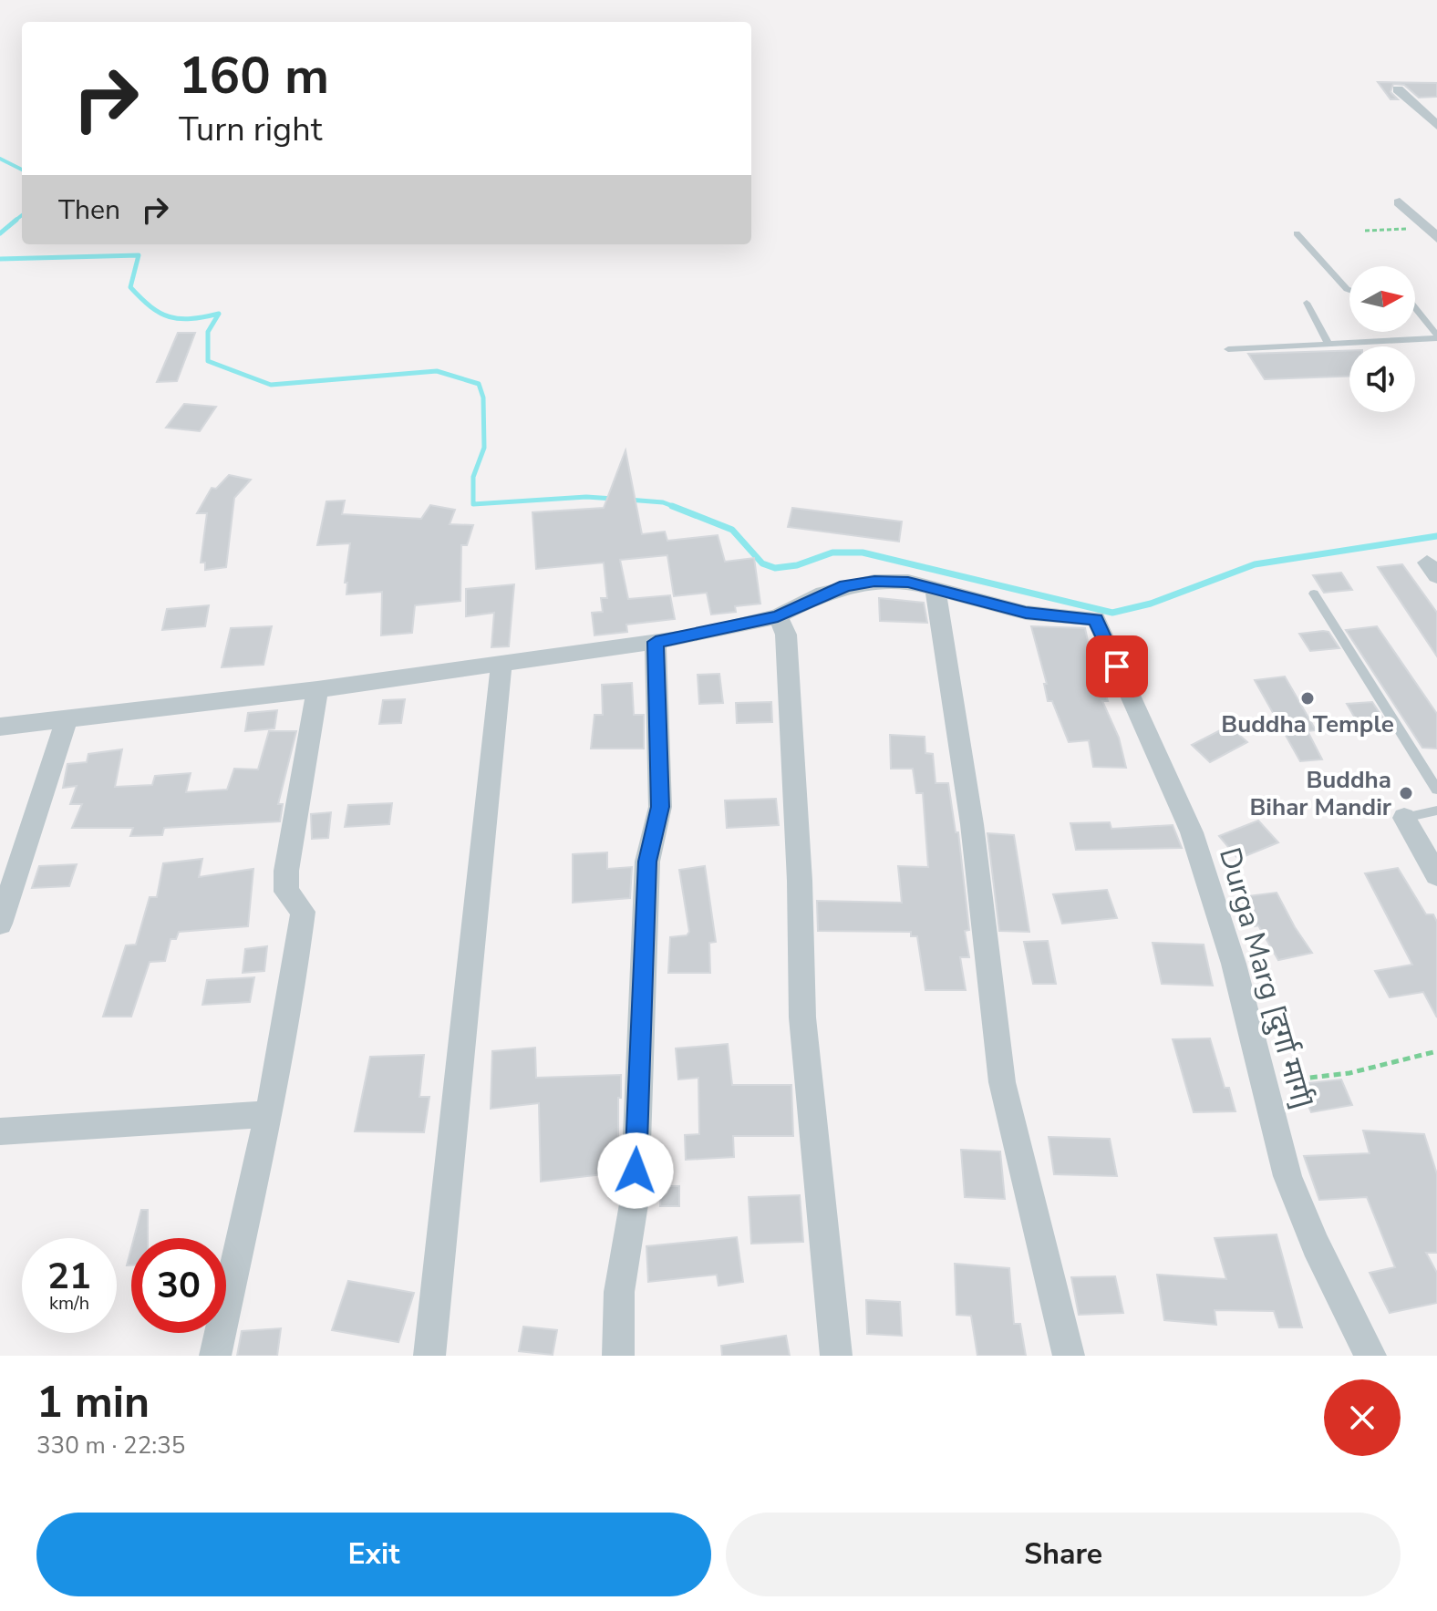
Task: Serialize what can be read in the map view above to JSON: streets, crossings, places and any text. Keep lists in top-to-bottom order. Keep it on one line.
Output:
{"streets":{"street":["Durga Marg [दुर्गा मार्ग]"]},"places":["Buddha Temple","Buddha Bihar Mandir"],"north":"right","page":{"turn":["160 m","Turn right"],"then":"Then","speed":"21 km/h","limit":"30","heading":["1 min","330 m · 22:35"],"buttons":["Exit","Share"]}}
